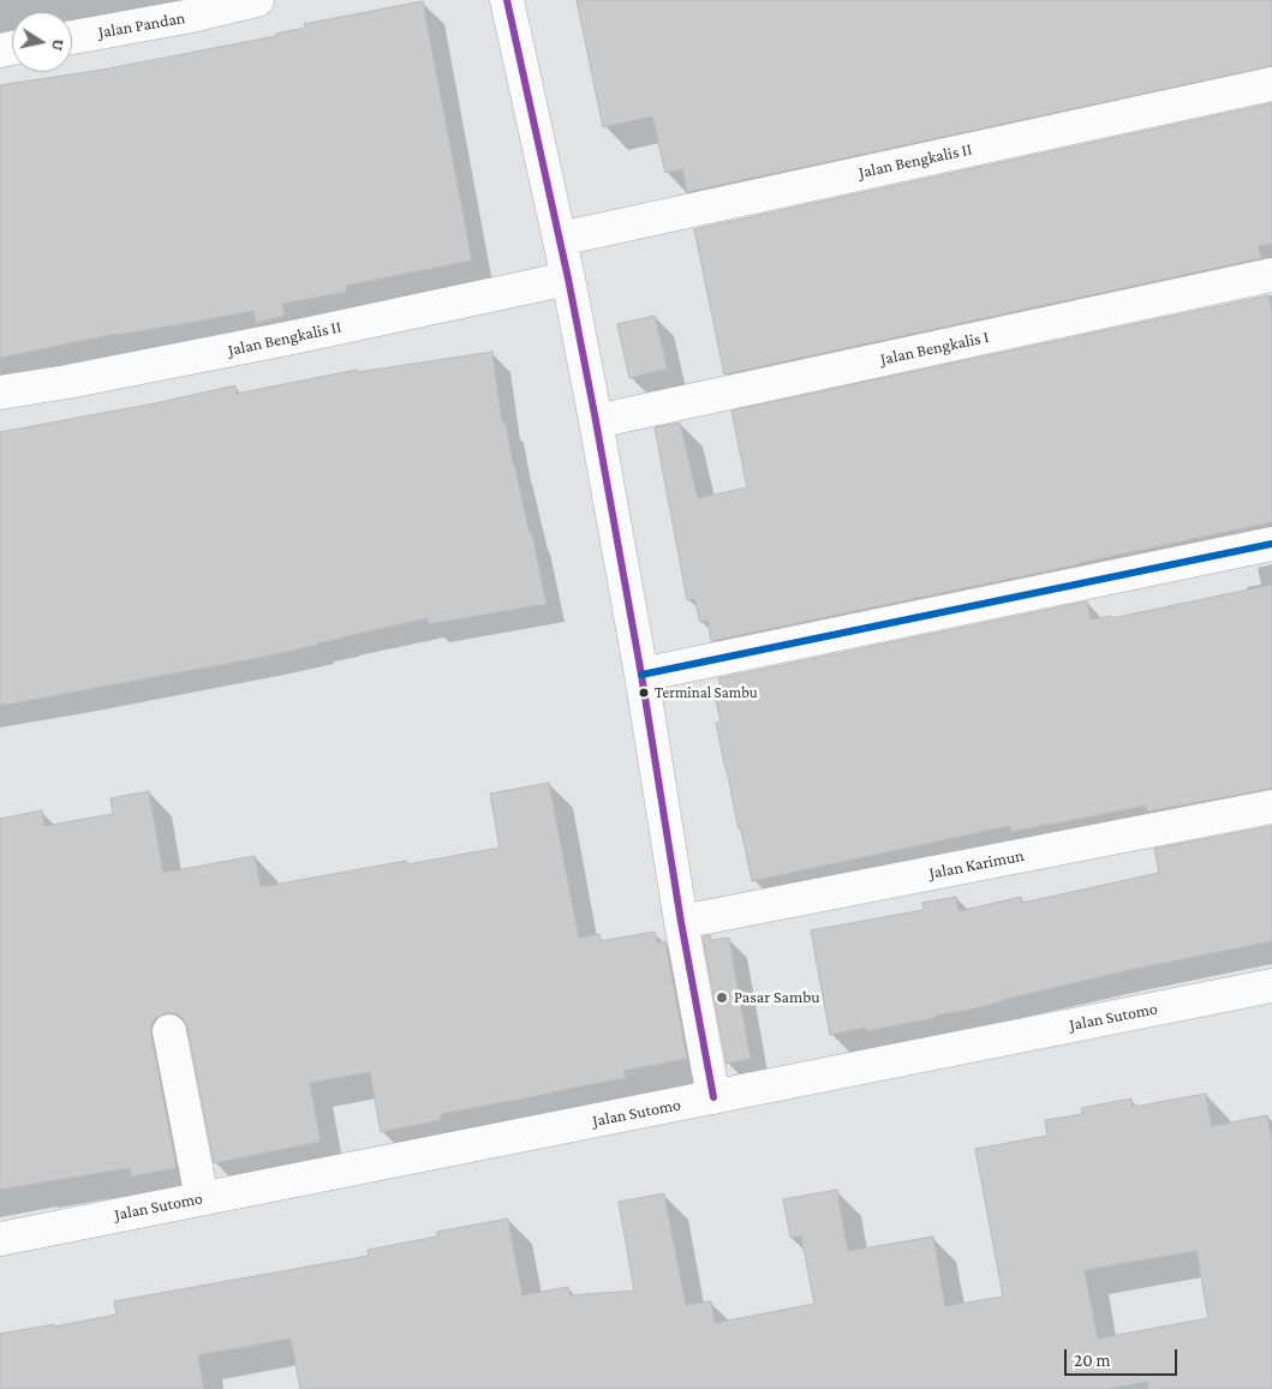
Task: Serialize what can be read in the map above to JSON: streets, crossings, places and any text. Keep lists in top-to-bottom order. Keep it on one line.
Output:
{"streets":{"street":["Jalan Pandan","Jalan Bengkalis II","Jalan Bengkalis I","Jalan Karimun","Jalan Sutomo"]},"places":["Terminal Sambu","Pasar Sambu"],"scale_bar":"20 m","north":"right"}
